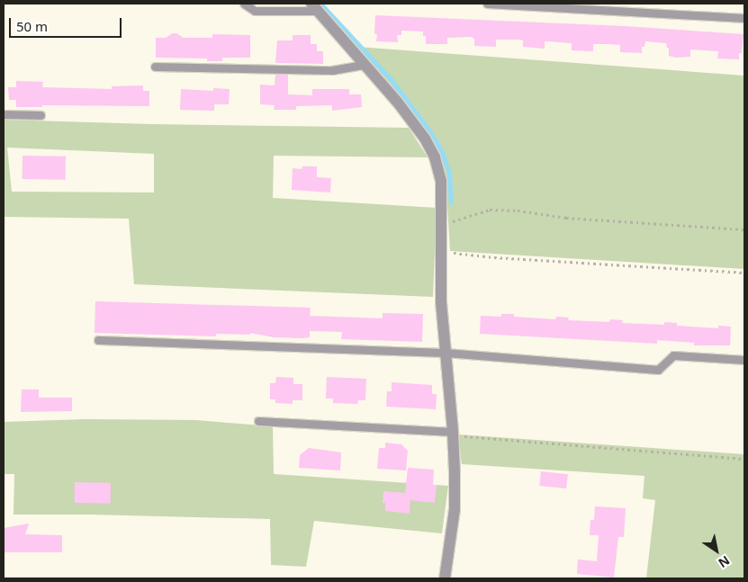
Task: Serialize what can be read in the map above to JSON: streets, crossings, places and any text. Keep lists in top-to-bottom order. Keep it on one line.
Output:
{"scale_bar":"50 m","north":"bottom right"}
